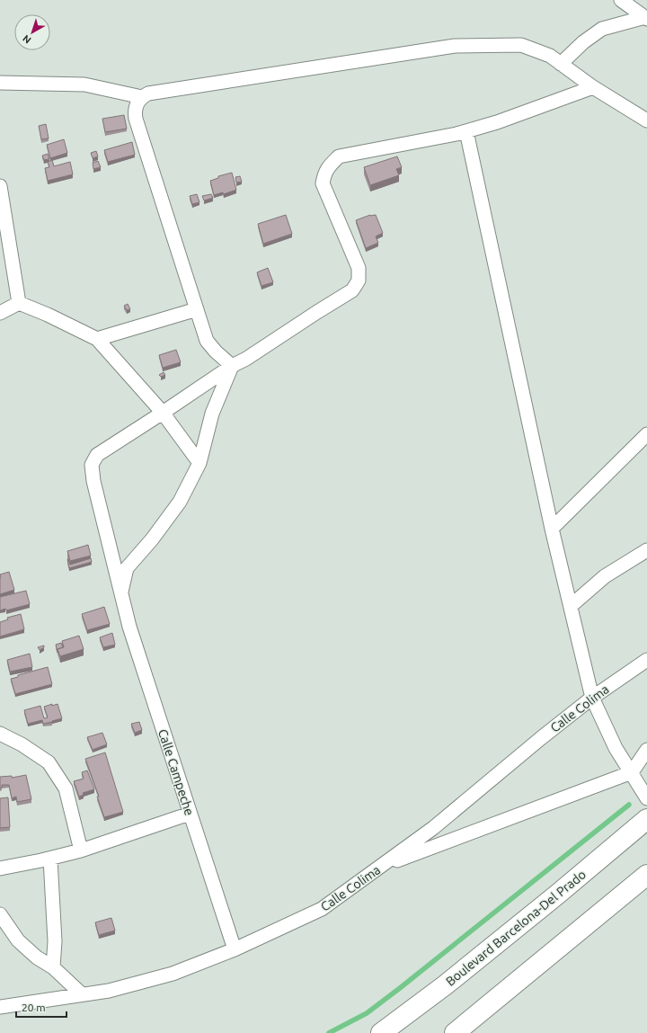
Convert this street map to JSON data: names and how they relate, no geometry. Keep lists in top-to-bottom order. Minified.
{"streets":{"main road":["Boulevard Barcelona-Del Prado"],"street":["Calle Colima","Calle Campeche"]},"crossings":[["Calle Colima","Calle Campeche"]],"scale_bar":"20 m","north":"bottom left"}
